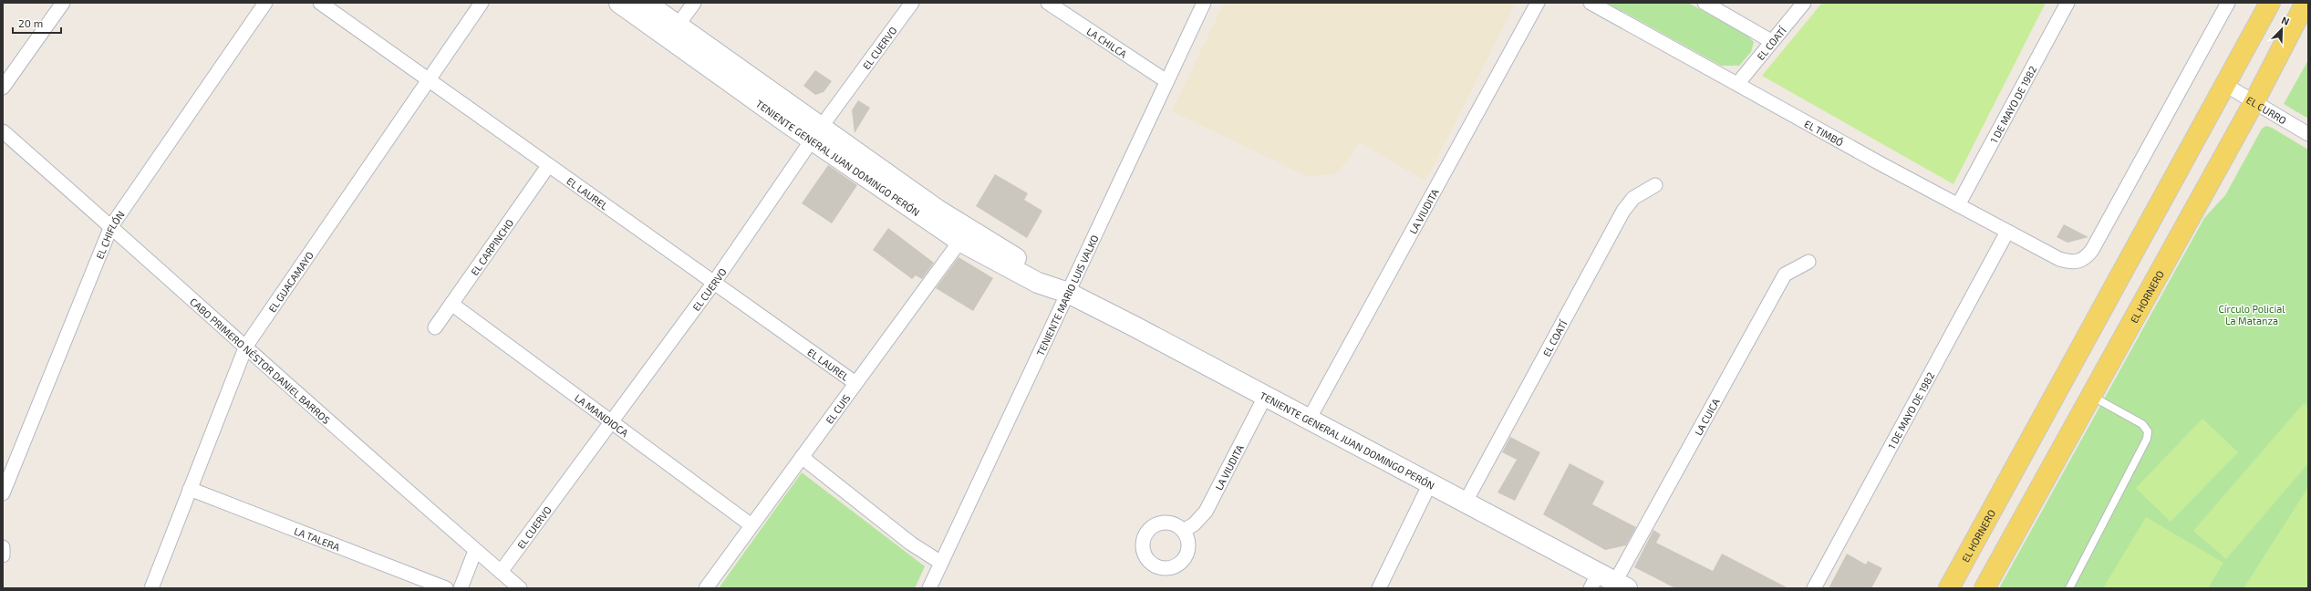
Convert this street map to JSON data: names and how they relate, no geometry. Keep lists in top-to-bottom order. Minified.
{"streets":{"main road":["TENIENTE GENERAL JUAN DOMINGO PERÓN","EL HORNERO"],"street":["LA CHILCA","EL COATÍ","EL CUERVO","1 DE MAYO DE 1982","EL CURRO","EL TIMBÓ","EL LAUREL","LA VIUDITA","EL CHIFLÓN","EL CARPINCHO","EL GUACAMAYO","TENIENTE MARIO LUIS VALKO","CABO PRIMERO NÉSTOR DANIEL BARROS","EL CUIS","LA MANDIOCA","LA CUICA","LA TALERA"]},"crossings":[["LA CHILCA","TENIENTE MARIO LUIS VALKO"],["EL COATÍ","EL TIMBÓ"],["EL COATÍ","TENIENTE GENERAL JUAN DOMINGO PERÓN"],["EL CUERVO","TENIENTE GENERAL JUAN DOMINGO PERÓN"],["EL CUERVO","EL LAUREL"],["EL CUERVO","CABO PRIMERO NÉSTOR DANIEL BARROS"],["EL CUERVO","LA MANDIOCA"],["1 DE MAYO DE 1982","EL TIMBÓ"],["EL CURRO","EL HORNERO"],["TENIENTE GENERAL JUAN DOMINGO PERÓN","LA VIUDITA"],["TENIENTE GENERAL JUAN DOMINGO PERÓN","TENIENTE MARIO LUIS VALKO"],["TENIENTE GENERAL JUAN DOMINGO PERÓN","EL CUIS"],["TENIENTE GENERAL JUAN DOMINGO PERÓN","LA CUICA"],["EL LAUREL","EL CARPINCHO"],["EL LAUREL","EL GUACAMAYO"],["EL LAUREL","EL CUIS"],["EL CHIFLÓN","CABO PRIMERO NÉSTOR DANIEL BARROS"],["EL CARPINCHO","LA MANDIOCA"],["EL GUACAMAYO","CABO PRIMERO NÉSTOR DANIEL BARROS"],["EL GUACAMAYO","LA TALERA"],["EL CUIS","LA MANDIOCA"]],"parks":["Círculo Policial La Matanza"],"scale_bar":"20 m","north":"top right"}
